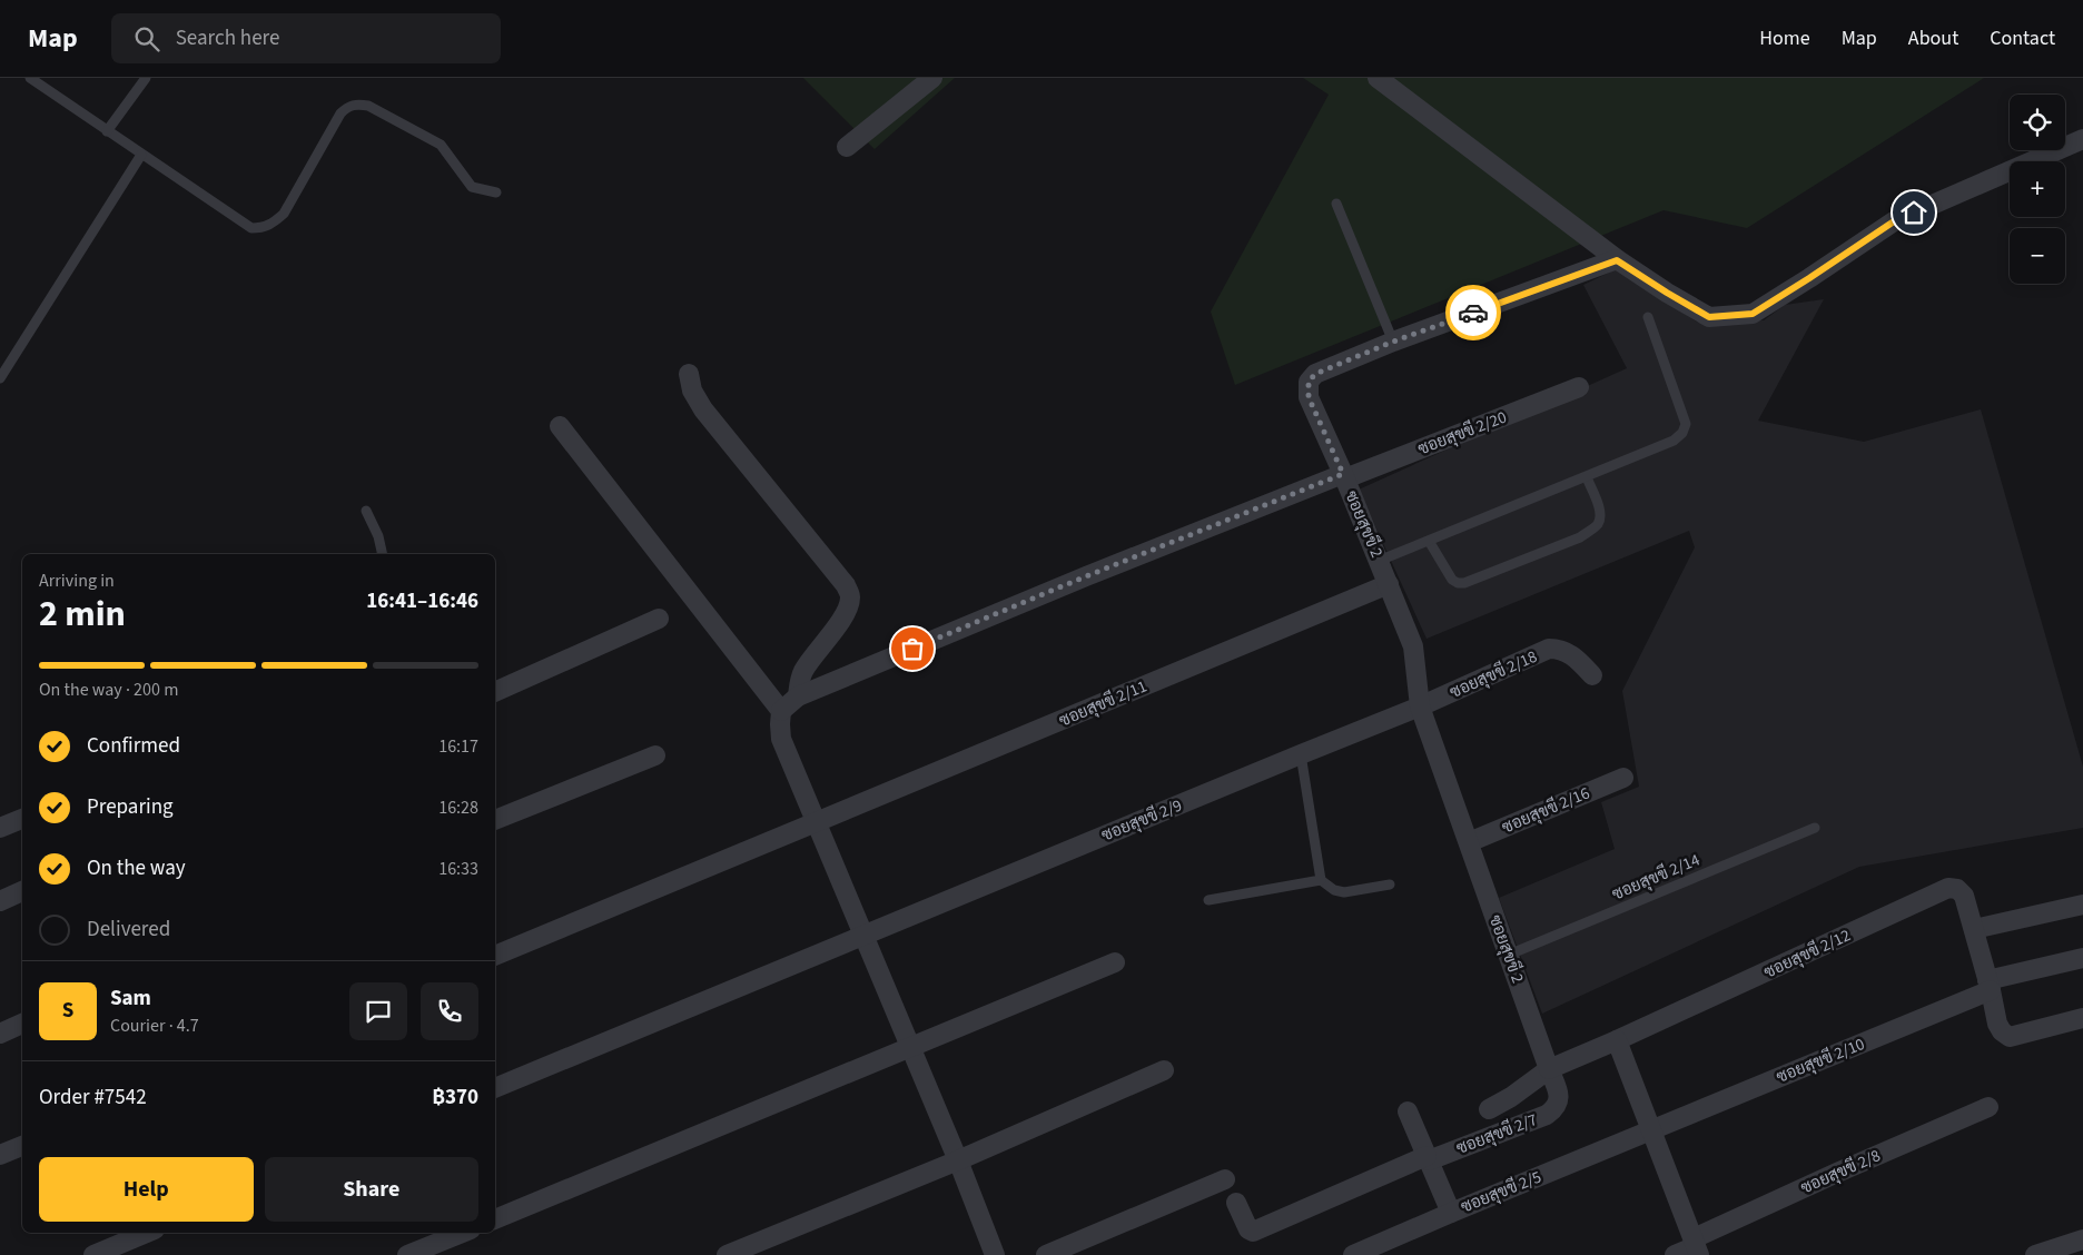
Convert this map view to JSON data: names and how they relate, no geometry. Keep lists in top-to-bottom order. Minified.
{"streets":{"street":["ซอยสุขขี 2/20","ซอยสุขขี 2","ซอยสุขขี 2/18","ซอยสุขขี 2/11","ซอยสุขขี 2/16","ซอยสุขขี 2/9","ซอยสุขขี 2/12","ซอยสุขขี 2/10","ซอยสุขขี 2/7","ซอยสุขขี 2/8","ซอยสุขขี 2/5"],"lane":["ซอยสุขขี 2/14"]},"crossings":[["ซอยสุขขี 2/20","ซอยสุขขี 2"],["ซอยสุขขี 2","ซอยสุขขี 2/18"],["ซอยสุขขี 2","ซอยสุขขี 2/11"],["ซอยสุขขี 2","ซอยสุขขี 2/16"],["ซอยสุขขี 2","ซอยสุขขี 2/9"],["ซอยสุขขี 2","ซอยสุขขี 2/14"],["ซอยสุขขี 2","ซอยสุขขี 2/7"],["ซอยสุขขี 2/18","ซอยสุขขี 2/9"],["ซอยสุขขี 2/10","ซอยสุขขี 2/5"]],"page":{"header":"Map","search":"Search here","nav":["Home","Map","About","Contact"],"map_buttons":["+","−"],"heading":["2 min","Arriving in","16:41–16:46"],"panel":["Sam","Courier · 4.7","Order #7542","฿370"],"bar":"On the way · 200 m","list":[["Confirmed","16:17"],["Preparing","16:28"],["On the way","16:33"],"Delivered"],"round":"S","buttons":["Help","Share"]}}
